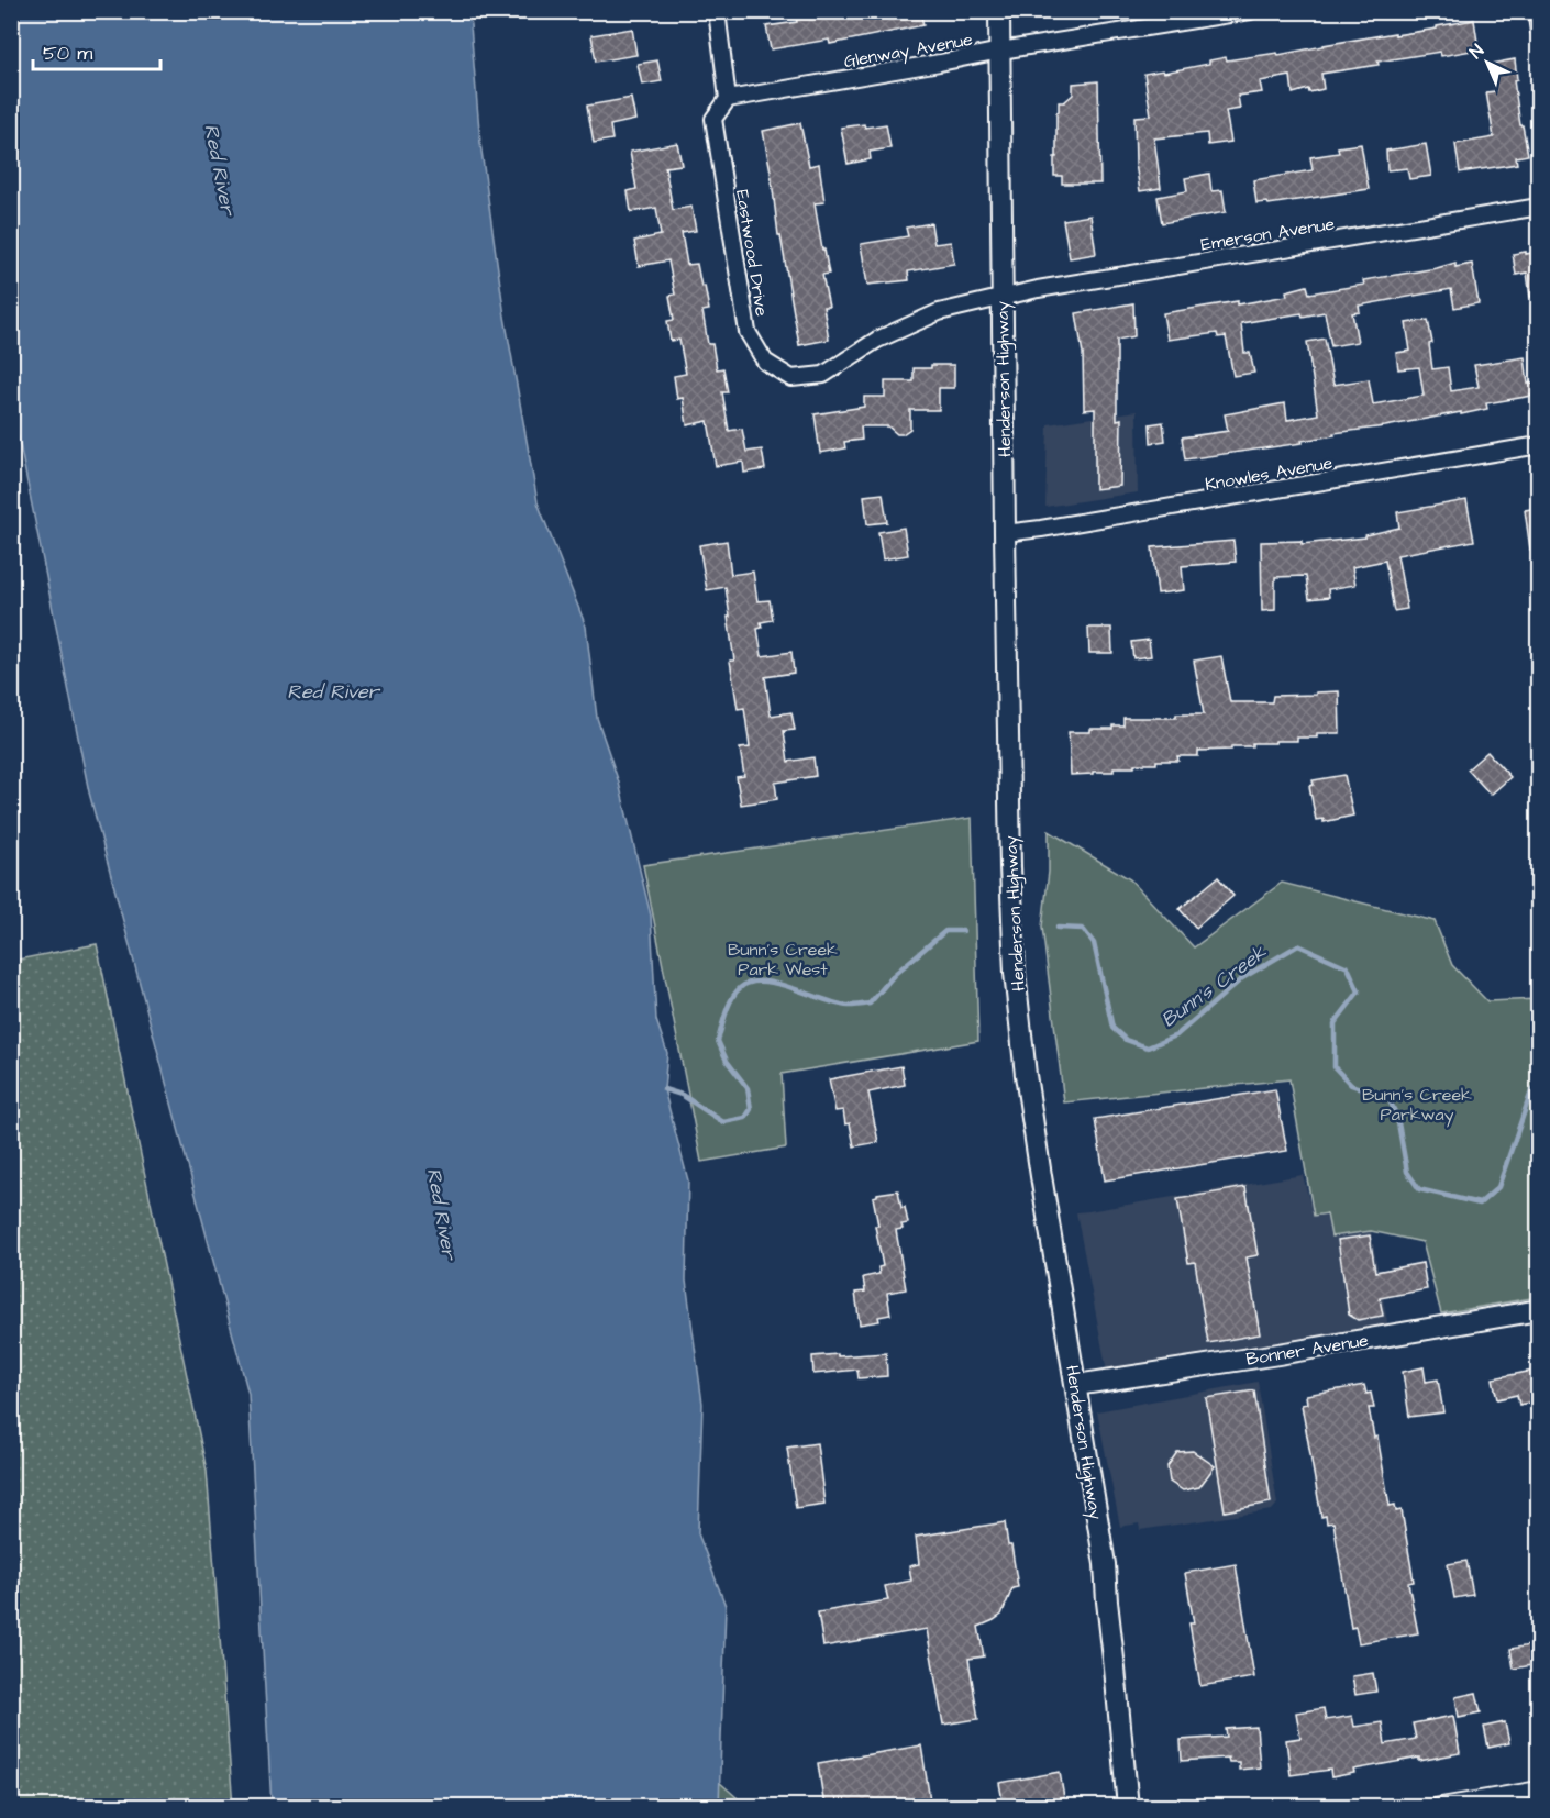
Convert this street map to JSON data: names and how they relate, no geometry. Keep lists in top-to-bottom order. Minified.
{"streets":{"main road":["Henderson Highway","Bonner Avenue"],"street":["Glenway Avenue","Emerson Avenue","Eastwood Drive","Knowles Avenue"]},"crossings":[["Glenway Avenue","Eastwood Drive"],["Glenway Avenue","Henderson Highway"],["Emerson Avenue","Eastwood Drive"],["Emerson Avenue","Henderson Highway"],["Eastwood Drive","Henderson Highway"],["Henderson Highway","Knowles Avenue"],["Henderson Highway","Bonner Avenue"]],"water":["Red River","Bunn's Creek"],"parks":["Bunn's Creek Park West","Bunn's Creek Parkway"],"scale_bar":"50 m","north":"top left"}
